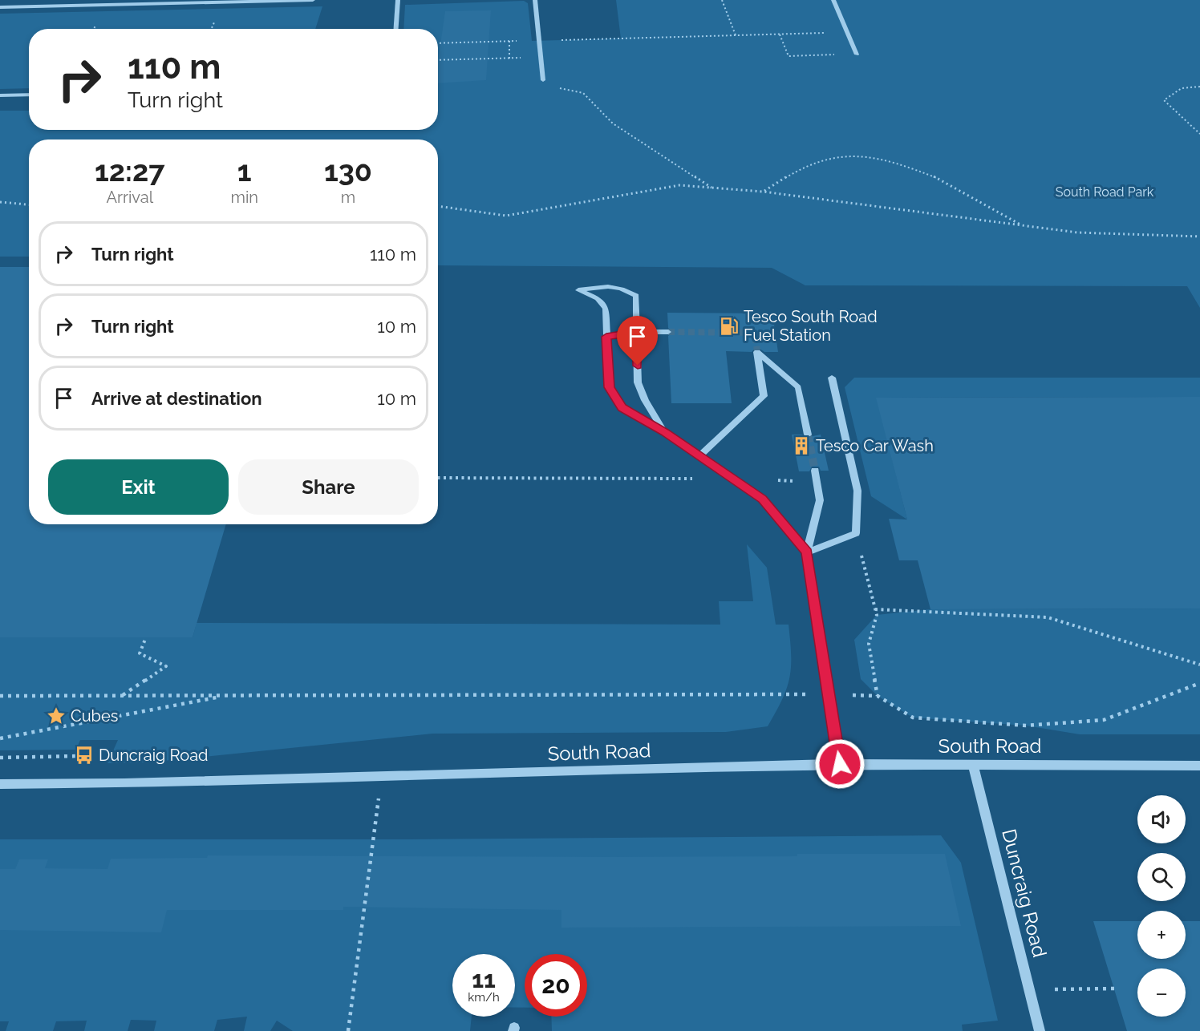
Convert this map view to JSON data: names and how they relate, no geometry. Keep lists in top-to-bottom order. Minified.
{"streets":{"street":["South Road","Duncraig Road"]},"crossings":[["South Road","Duncraig Road"]],"parks":["South Road Park"],"places":{"fuel station":["Tesco South Road Fuel Station"],"building":["Tesco Car Wash"],"place":["Cubes"],"bus stop":["Duncraig Road"]},"page":{"turn":["110 m","Turn right"],"eta":["12:27","Arrival","1","min","130","m"],"list":[{"name":"Turn right","value":"110 m"},{"name":"Turn right","value":"10 m"},{"name":"Arrive at destination","value":"10 m"}],"buttons":["Exit","Share"],"map_buttons":["+","−"],"speed":"11 km/h","limit":"20"}}
